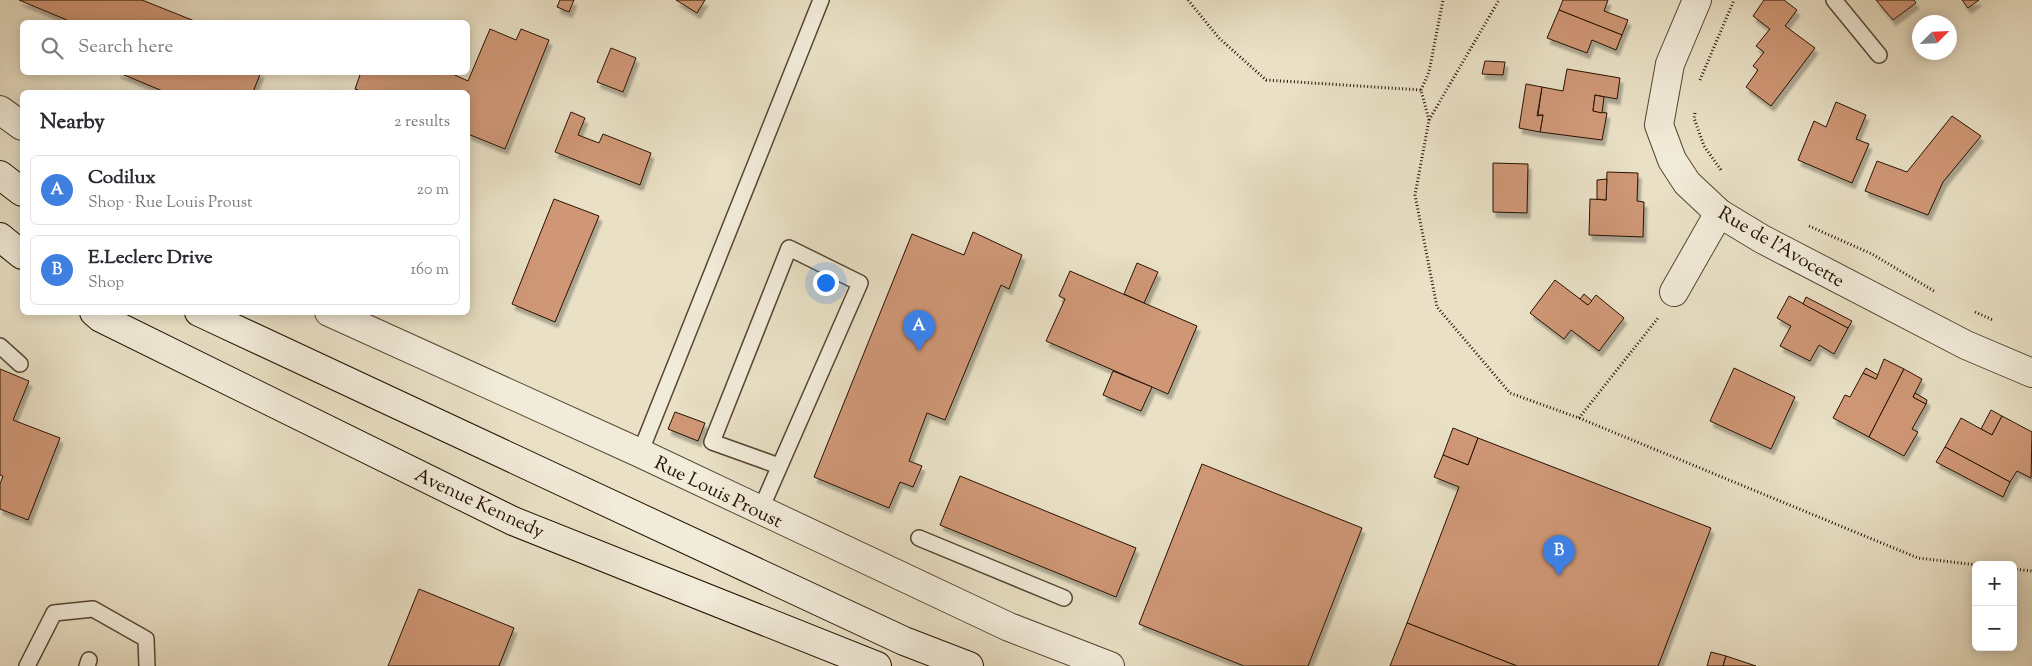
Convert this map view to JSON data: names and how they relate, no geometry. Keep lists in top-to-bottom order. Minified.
{"streets":{"main road":["Rue de l'Avocette","Rue Louis Proust","Avenue Kennedy"]},"north":"top right","page":{"search":"Search here","heading":["Nearby","2 results"],"list":[{"mark":"A","name":"Codilux","note":"Shop · Rue Louis Proust","value":"20 m"},{"mark":"B","name":"E.Leclerc Drive","note":"Shop","value":"160 m"}],"pins":["A","B"],"map_buttons":["+","−"]}}
